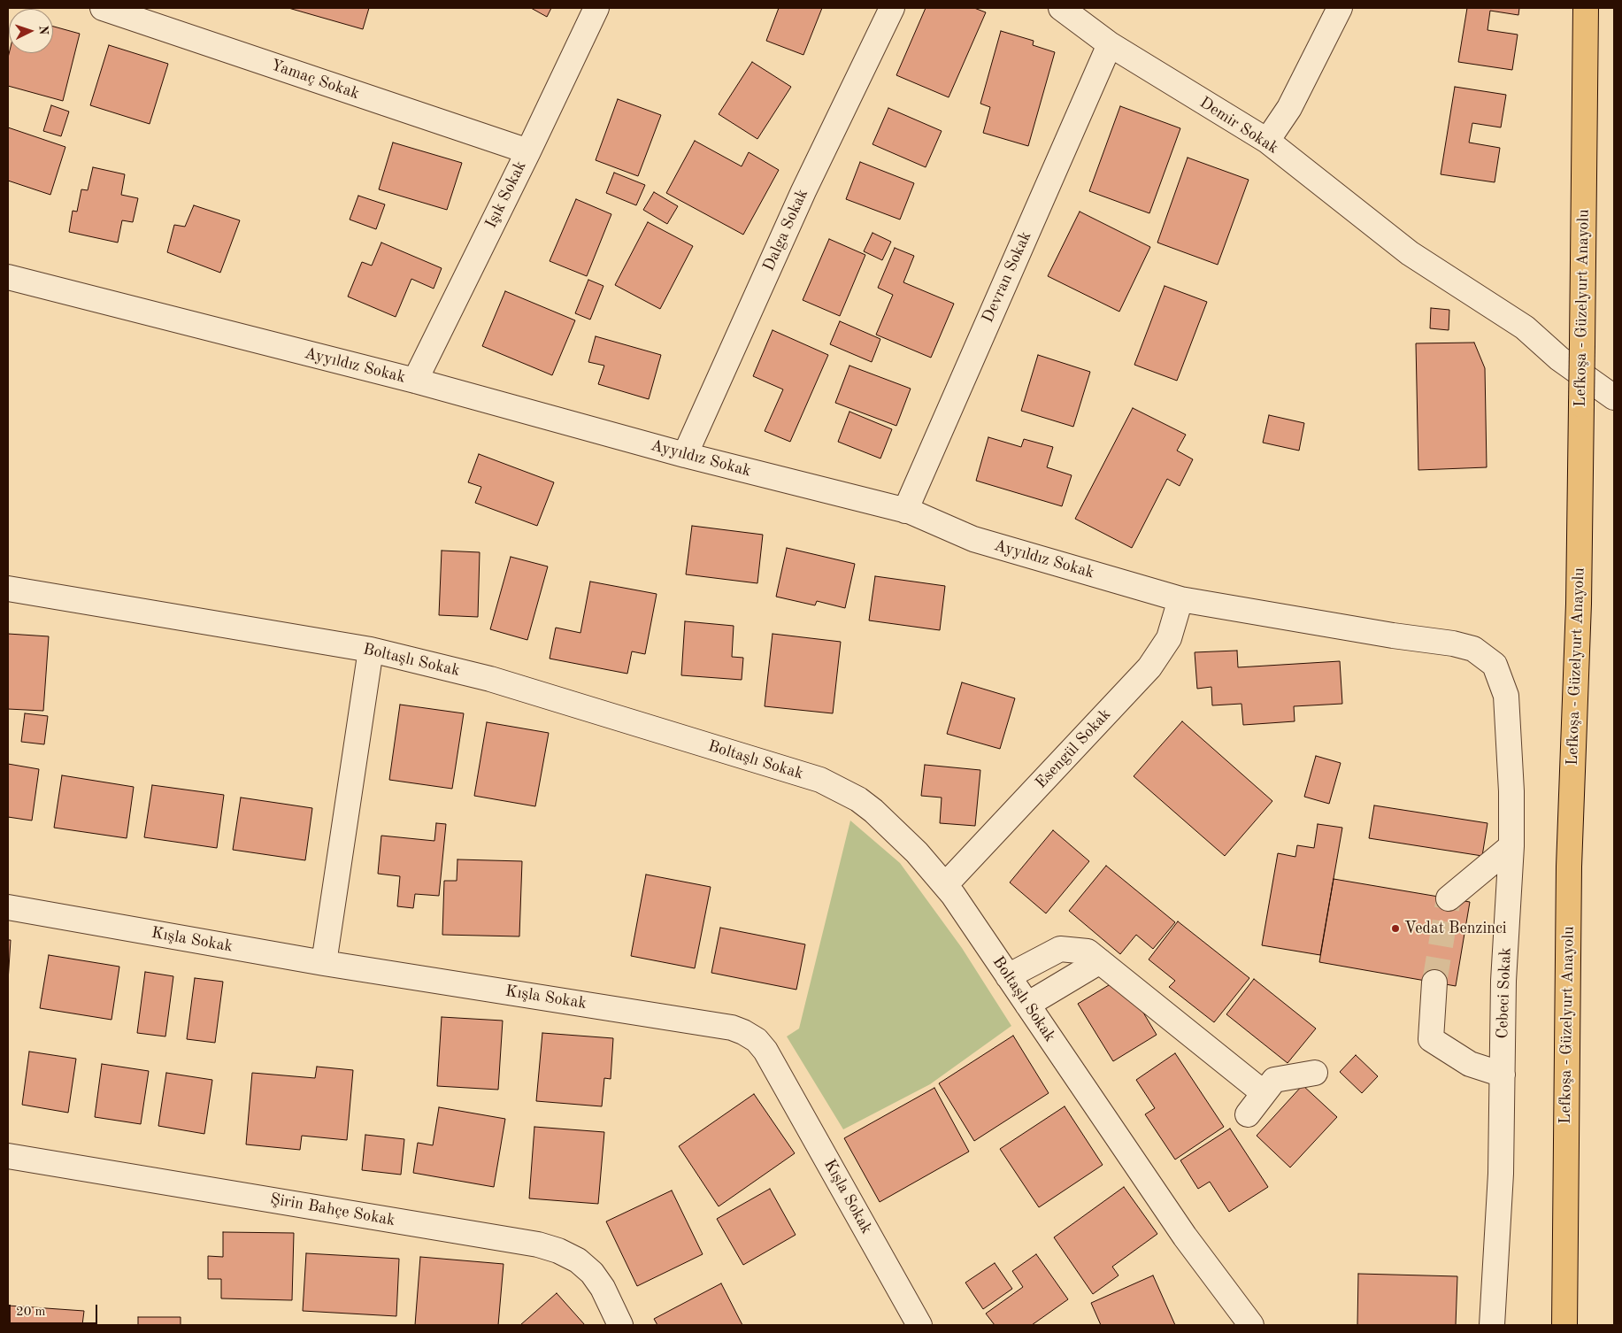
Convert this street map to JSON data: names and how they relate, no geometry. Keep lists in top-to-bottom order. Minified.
{"streets":{"highway":["Lefkoşa - Güzelyurt Anayolu"],"street":["Yamaç Sokak","Demir Sokak","Işık Sokak","Dalga Sokak","Devran Sokak","Ayyıldız Sokak","Boltaşlı Sokak","Esengül Sokak","Kışla Sokak","Cebeci Sokak","Şirin Bahçe Sokak"]},"crossings":[["Yamaç Sokak","Işık Sokak"],["Demir Sokak","Devran Sokak"],["Işık Sokak","Ayyıldız Sokak"],["Dalga Sokak","Ayyıldız Sokak"],["Devran Sokak","Ayyıldız Sokak"],["Ayyıldız Sokak","Esengül Sokak"],["Ayyıldız Sokak","Cebeci Sokak"],["Boltaşlı Sokak","Esengül Sokak"]],"places":["Vedat Benzinci"],"scale_bar":"20 m","north":"right"}
